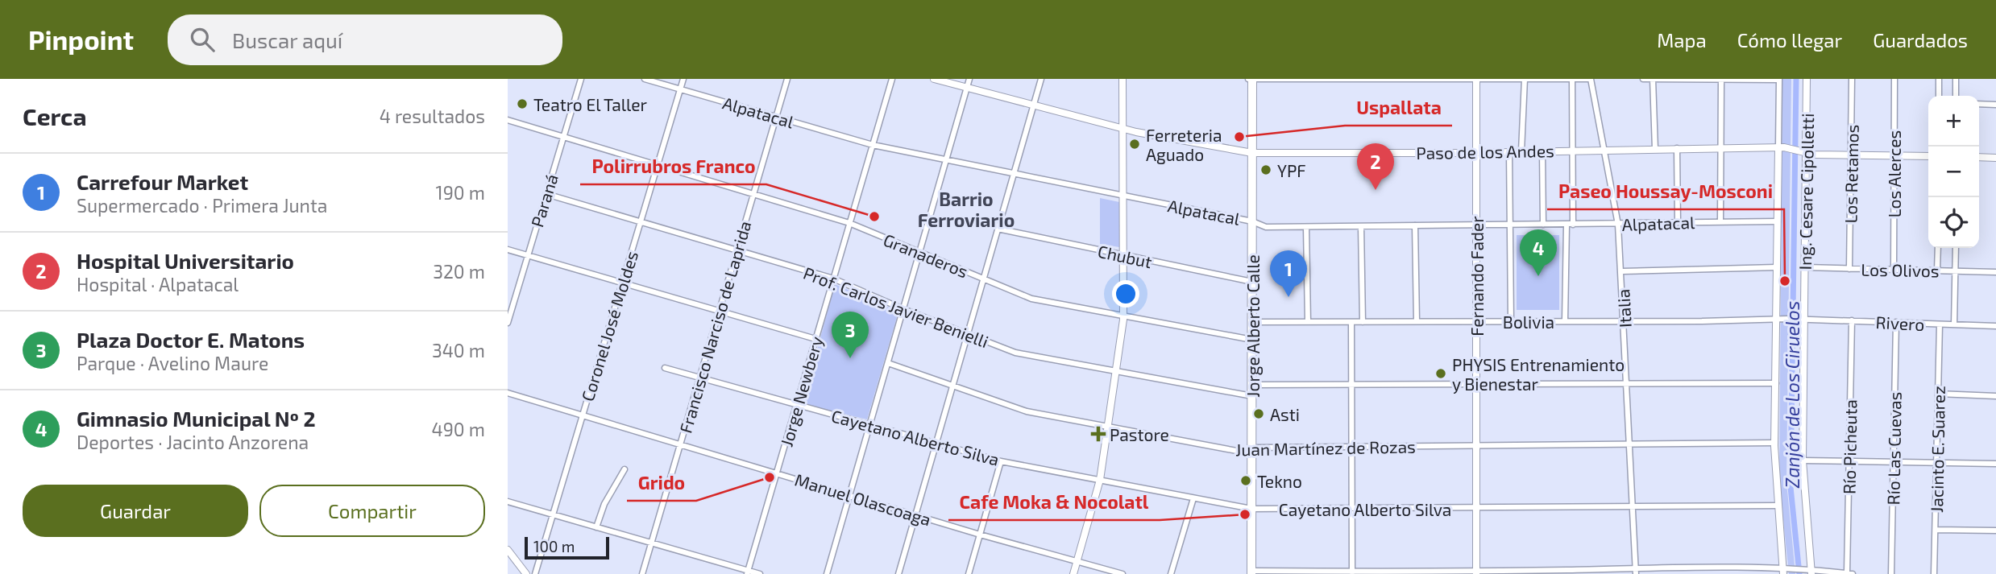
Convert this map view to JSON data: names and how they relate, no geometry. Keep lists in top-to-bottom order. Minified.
{"streets":{"main road":["Jorge Alberto Calle"],"street":["Alpatacal","Paso de los Andes","Los Retamos","Los Alerces","Ing. Cesare Cipolletti","Paraná","Granaderos","Chubut","Los Olivos","Fernando Fader","Prof. Carlos Javier Benielli","Italia","Bolivia","Rivero","Coronel José Moldes","Francisco Narciso de Laprida","Jorge Newbery","Cayetano Alberto Silva","Río Picheuta","Juan Martínez de Rozas","Río Las Cuevas","Jacinto E. Suarez","Manuel Olascoaga"]},"crossings":[["Alpatacal","Fernando Fader"],["Alpatacal","Italia"],["Alpatacal","Coronel José Moldes"],["Alpatacal","Jorge Alberto Calle"],["Alpatacal","Francisco Narciso de Laprida"],["Alpatacal","Jorge Newbery"],["Paso de los Andes","Ing. Cesare Cipolletti"],["Paso de los Andes","Fernando Fader"],["Paso de los Andes","Italia"],["Paso de los Andes","Jorge Alberto Calle"],["Los Retamos","Los Olivos"],["Los Alerces","Los Olivos"],["Ing. Cesare Cipolletti","Los Olivos"],["Ing. Cesare Cipolletti","Bolivia"],["Ing. Cesare Cipolletti","Rivero"],["Paraná","Granaderos"],["Paraná","Prof. Carlos Javier Benielli"],["Granaderos","Coronel José Moldes"],["Granaderos","Jorge Alberto Calle"],["Granaderos","Francisco Narciso de Laprida"],["Granaderos","Jorge Newbery"],["Chubut","Jorge Alberto Calle"],["Fernando Fader","Bolivia"],["Fernando Fader","Cayetano Alberto Silva"],["Fernando Fader","Juan Martínez de Rozas"],["Prof. Carlos Javier Benielli","Coronel José Moldes"],["Prof. Carlos Javier Benielli","Jorge Alberto Calle"],["Prof. Carlos Javier Benielli","Francisco Narciso de Laprida"],["Prof. Carlos Javier Benielli","Jorge Newbery"],["Italia","Bolivia"],["Italia","Cayetano Alberto Silva"],["Italia","Juan Martínez de Rozas"],["Bolivia","Rivero"],["Bolivia","Jorge Alberto Calle"],["Rivero","Río Picheuta"],["Rivero","Río Las Cuevas"],["Rivero","Jacinto E. Suarez"],["Coronel José Moldes","Manuel Olascoaga"],["Jorge Alberto Calle","Cayetano Alberto Silva"],["Jorge Alberto Calle","Juan Martínez de Rozas"],["Francisco Narciso de Laprida","Cayetano Alberto Silva"],["Francisco Narciso de Laprida","Manuel Olascoaga"],["Jorge Newbery","Cayetano Alberto Silva"],["Jorge Newbery","Manuel Olascoaga"]],"districts":["Barrio Ferroviario"],"water":["Zanjón de Los Ciruelos"],"places":{"other":["Teatro El Taller","Uspallata","Ferreteria Aguado","YPF","Polirrubros Franco","Paseo Houssay-Mosconi","PHYSIS Entrenamiento y Bienestar","Asti","Grido","Tekno","Cafe Moka & Nocolatl"],"health":["Pastore"]},"scale_bar":"100 m","page":{"header":"Pinpoint","search":"Buscar aquí","nav":["Mapa","Cómo llegar","Guardados"],"heading":["Cerca","4 resultados"],"map_buttons":["+","−"],"pins":["2","4","1","3"],"list":[{"mark":"1","name":"Carrefour Market","note":"Supermercado · Primera Junta","value":"190 m"},{"mark":"2","name":"Hospital Universitario","note":"Hospital · Alpatacal","value":"320 m"},{"mark":"3","name":"Plaza Doctor E. Matons","note":"Parque · Avelino Maure","value":"340 m"},{"mark":"4","name":"Gimnasio Municipal Nº 2","note":"Deportes · Jacinto Anzorena","value":"490 m"}],"buttons":["Guardar","Compartir"],"scale":"100 m"}}
